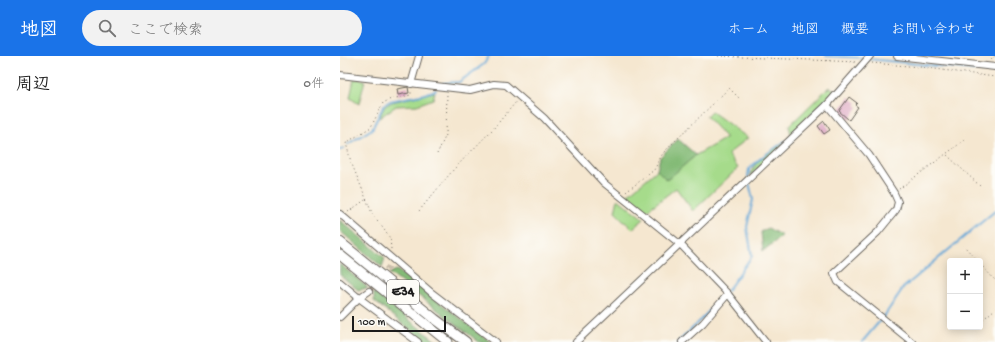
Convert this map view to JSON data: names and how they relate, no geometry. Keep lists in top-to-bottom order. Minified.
{"streets":{"highway":["E34"]},"scale_bar":"100 m","page":{"header":"地図","search":"ここで検索","nav":["ホーム","地図","概要","お問い合わせ"],"heading":["周辺","0件"],"map_buttons":["+","−"],"scale":"100 m"}}
